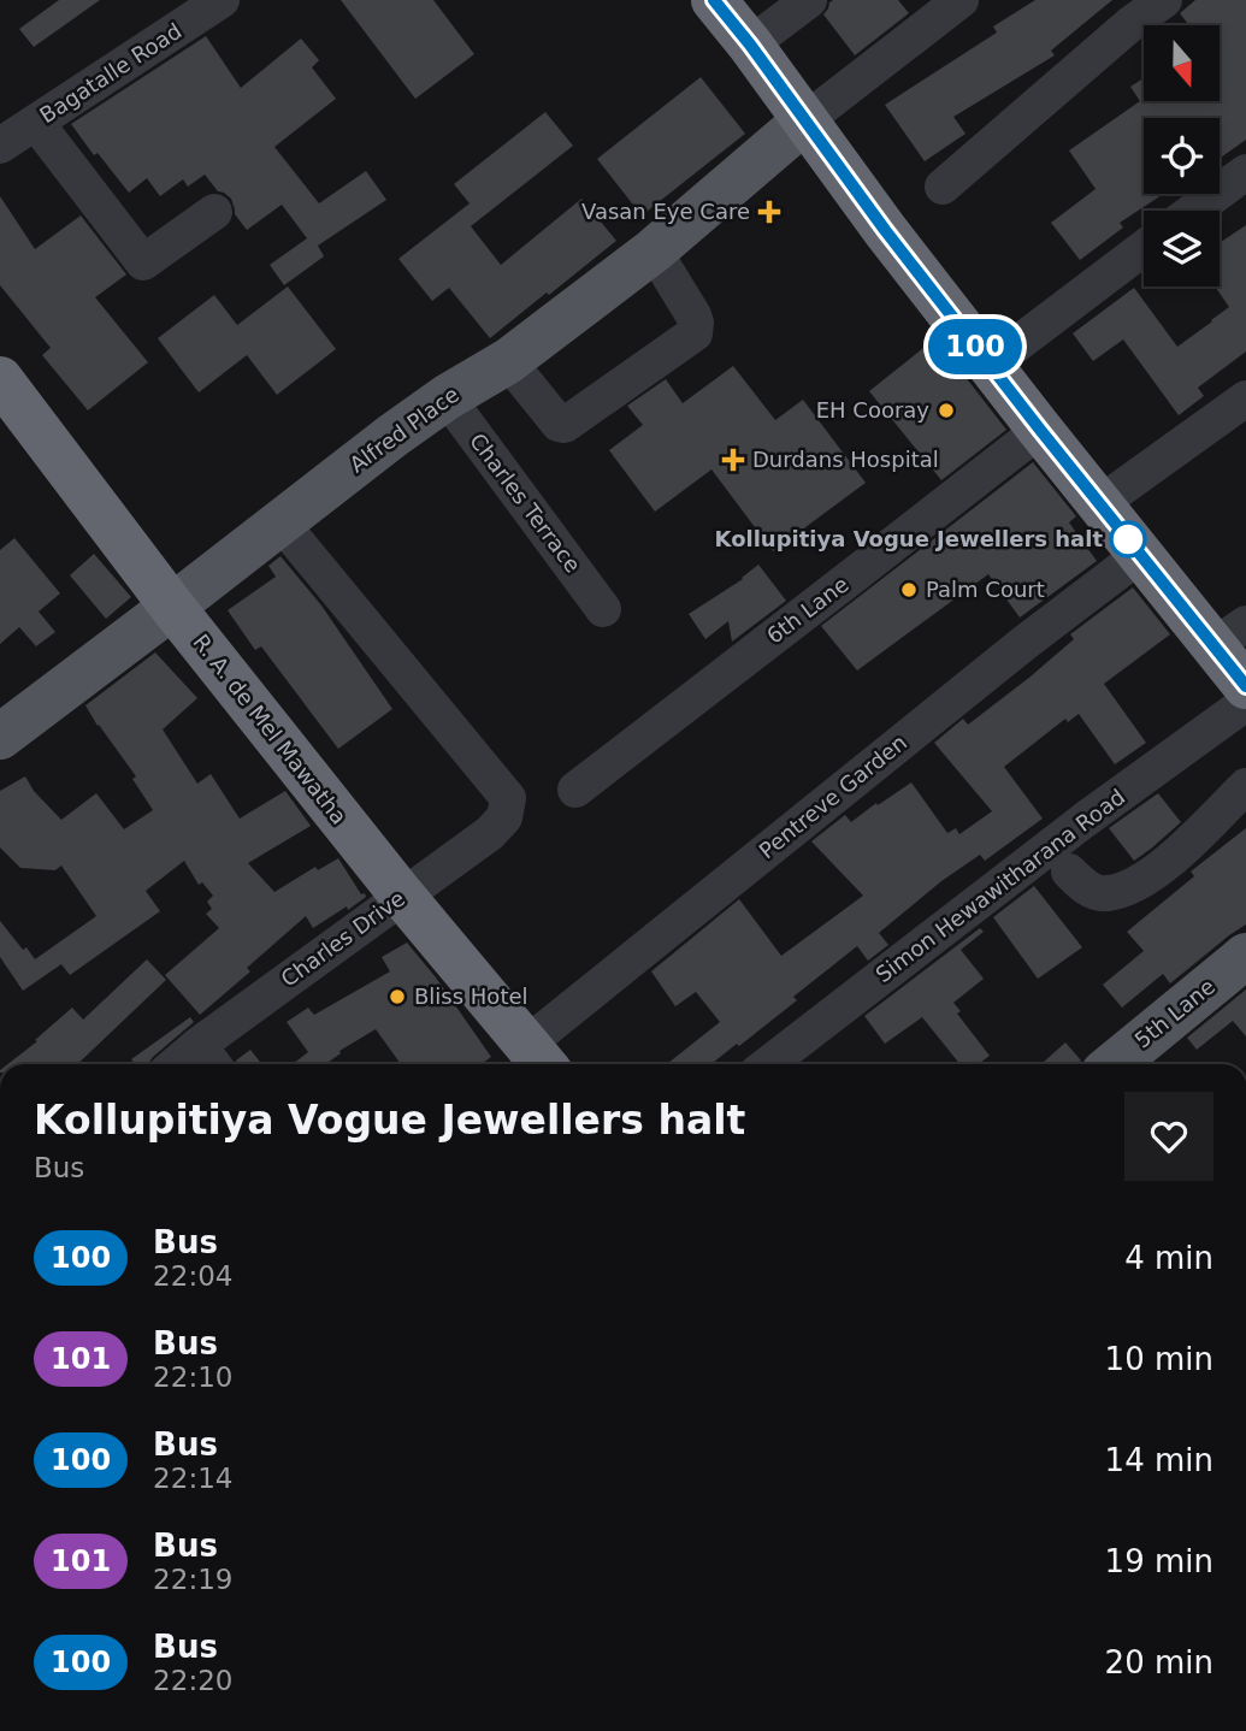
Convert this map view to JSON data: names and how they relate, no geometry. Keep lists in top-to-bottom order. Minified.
{"streets":{"highway":["R. A. de Mel Mawatha"],"main road":["Alfred Place","5th Lane"],"street":["Bagatalle Road","Charles Terrace","6th Lane","Pentreve Garden","Simon Hewawitharana Road","Charles Drive"]},"crossings":[["Alfred Place","Charles Terrace"],["Alfred Place","R. A. de Mel Mawatha"],["Alfred Place","Charles Drive"],["R. A. de Mel Mawatha","Pentreve Garden"],["R. A. de Mel Mawatha","Charles Drive"]],"places":{"health":["Vasan Eye Care","Durdans Hospital"],"other":["EH Cooray","Kollupitiya Vogue Jewellers halt","Palm Court","Bliss Hotel"]},"lines":["bus line 100"],"north":"bottom","page":{"on_map":"100","heading":["Kollupitiya Vogue Jewellers halt","Bus"],"list":[{"mark":"100","name":"Bus","note":"22:04","value":"4 min"},{"mark":"101","name":"Bus","note":"22:10","value":"10 min"},{"mark":"100","name":"Bus","note":"22:14","value":"14 min"},{"mark":"101","name":"Bus","note":"22:19","value":"19 min"},{"mark":"100","name":"Bus","note":"22:20","value":"20 min"}]}}
